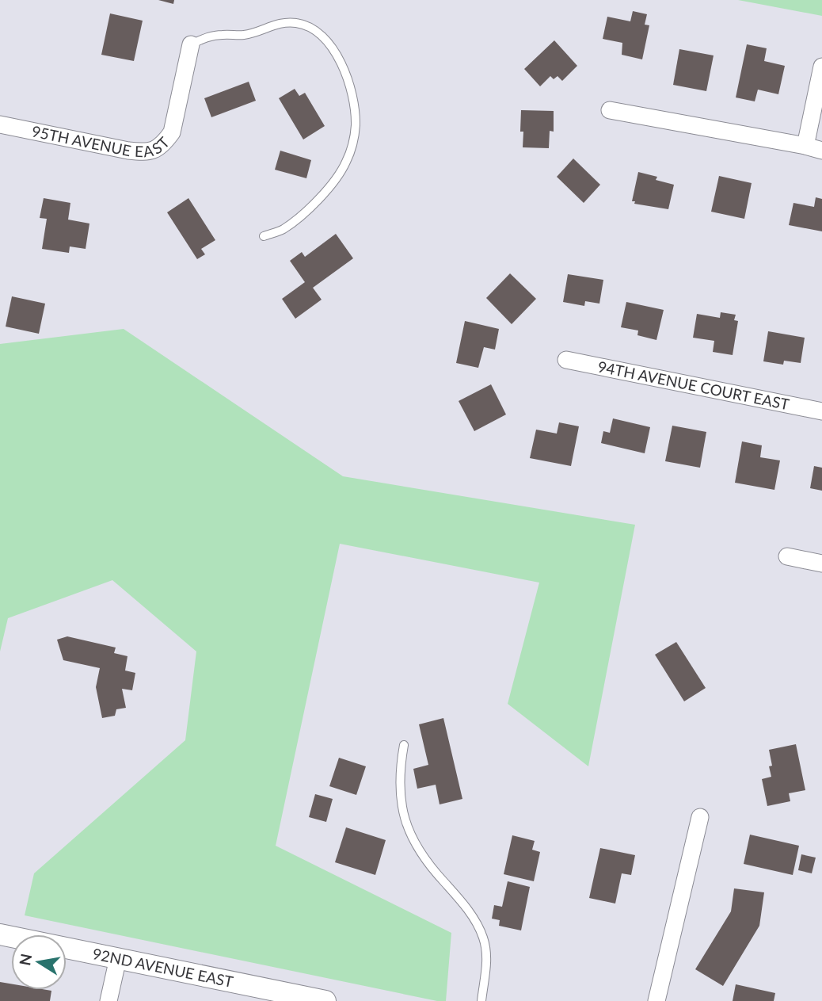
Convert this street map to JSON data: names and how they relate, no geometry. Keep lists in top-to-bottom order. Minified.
{"streets":{"street":["95TH AVENUE EAST","94TH AVENUE COURT EAST","92ND AVENUE EAST"]},"north":"left"}
